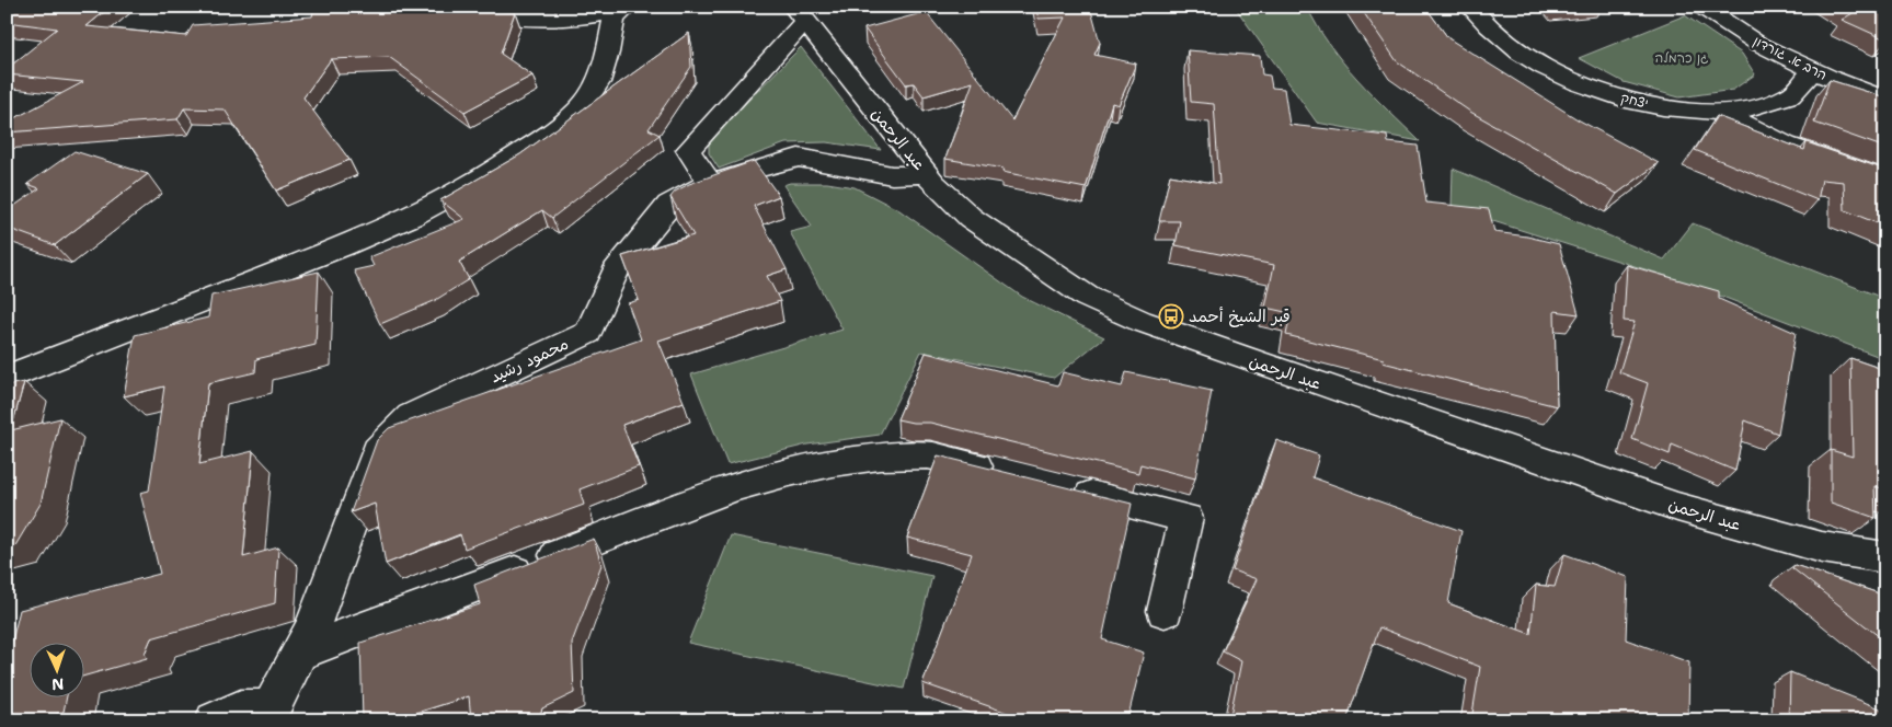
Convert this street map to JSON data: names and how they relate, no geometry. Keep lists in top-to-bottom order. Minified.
{"streets":{"street":["הרב א. גורדון","יצחק","عبد الرحمن","محمود رشيد"]},"crossings":[["הרב א. גורדון","יצחק"],["عبد الرحمن","محمود رشيد"]],"parks":["גן כרמלה"],"places":{"bus stop":["قبر الشيخ أحمد"]},"north":"bottom"}
